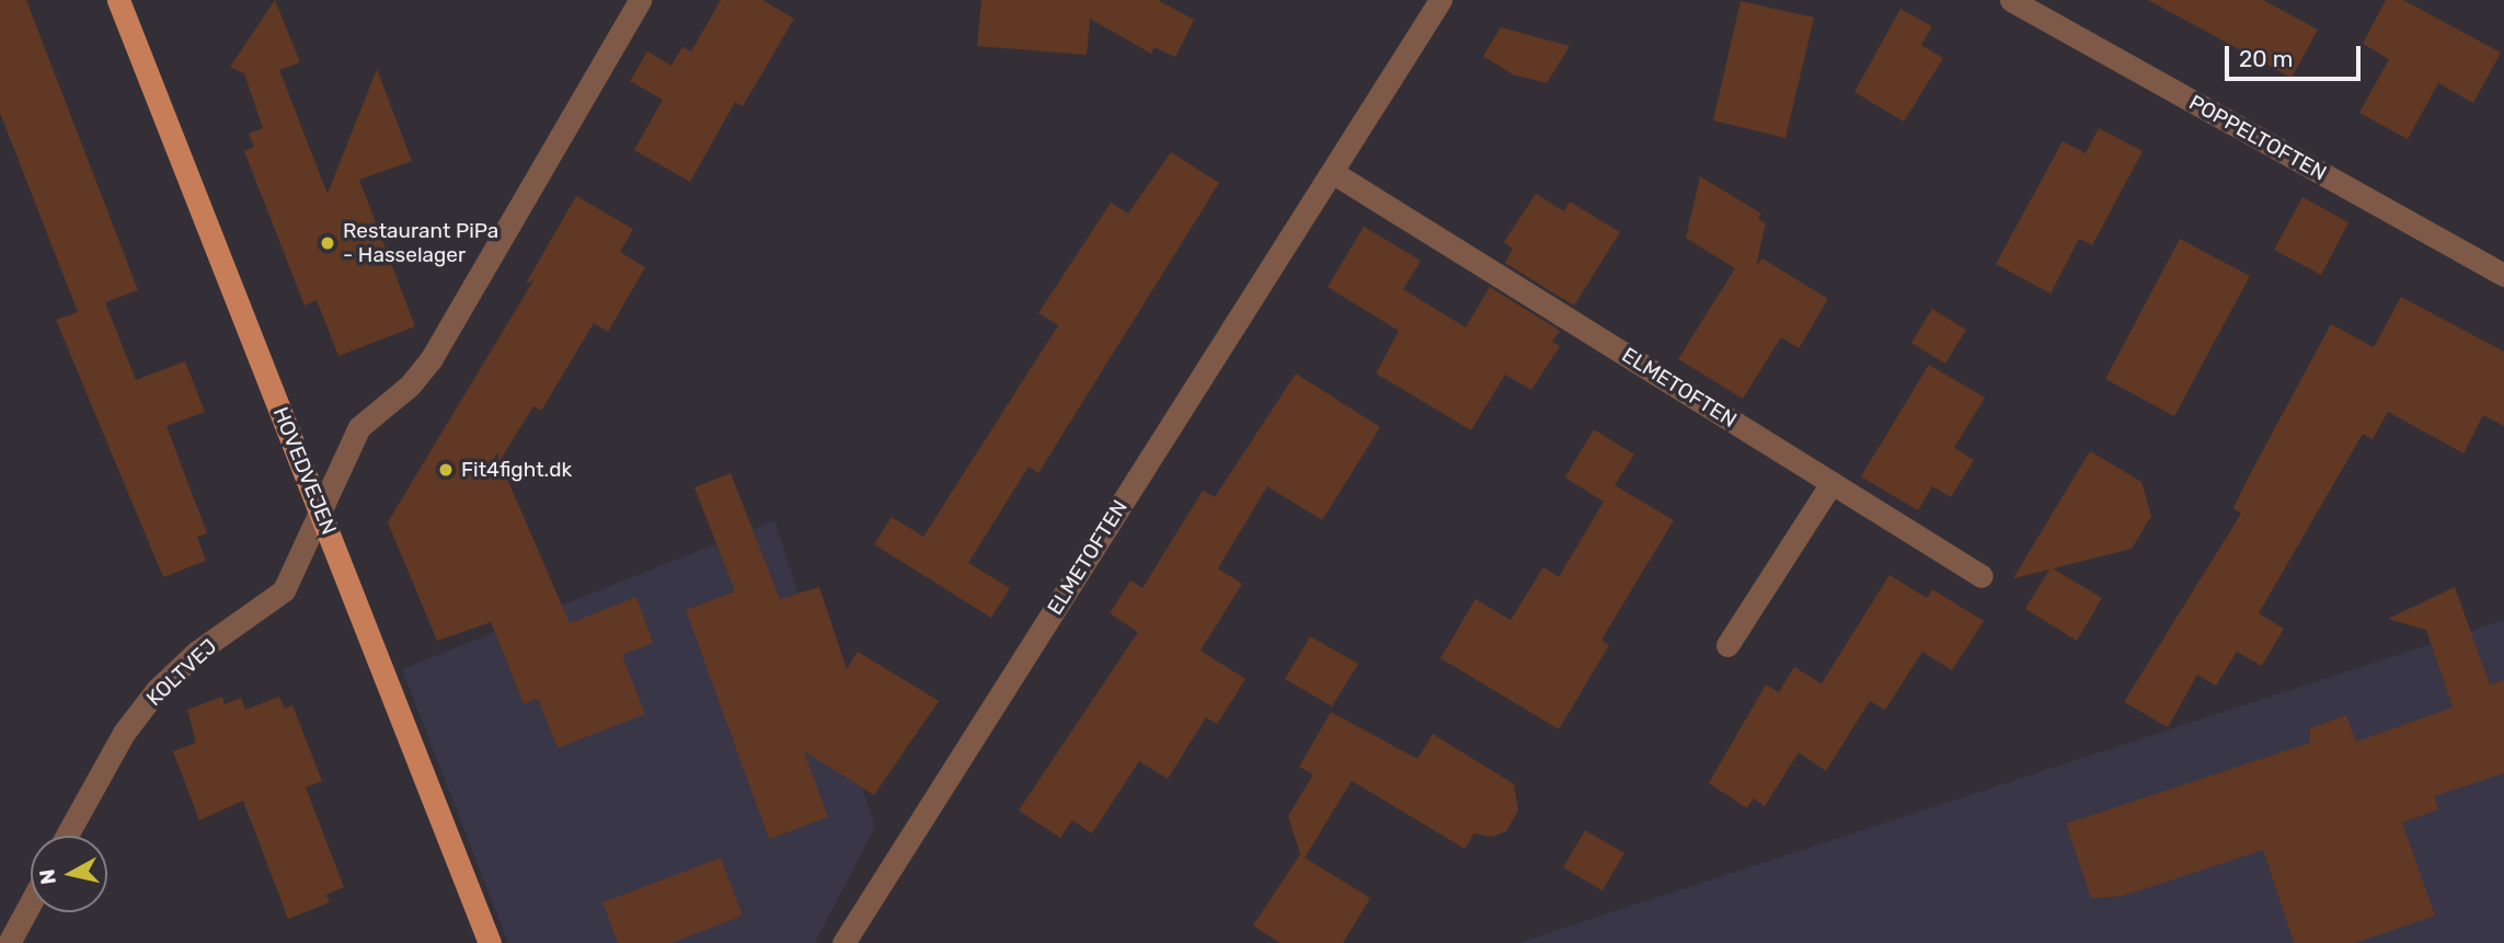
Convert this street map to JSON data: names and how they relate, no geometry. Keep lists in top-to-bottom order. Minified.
{"streets":{"main road":["HOVEDVEJEN"],"street":["POPPELTOFTEN","ELMETOFTEN","KOLTVEJ"]},"crossings":[["HOVEDVEJEN","KOLTVEJ"]],"places":["Restaurant PiPa - Hasselager","Fit4fight.dk"],"scale_bar":"20 m","north":"left"}
